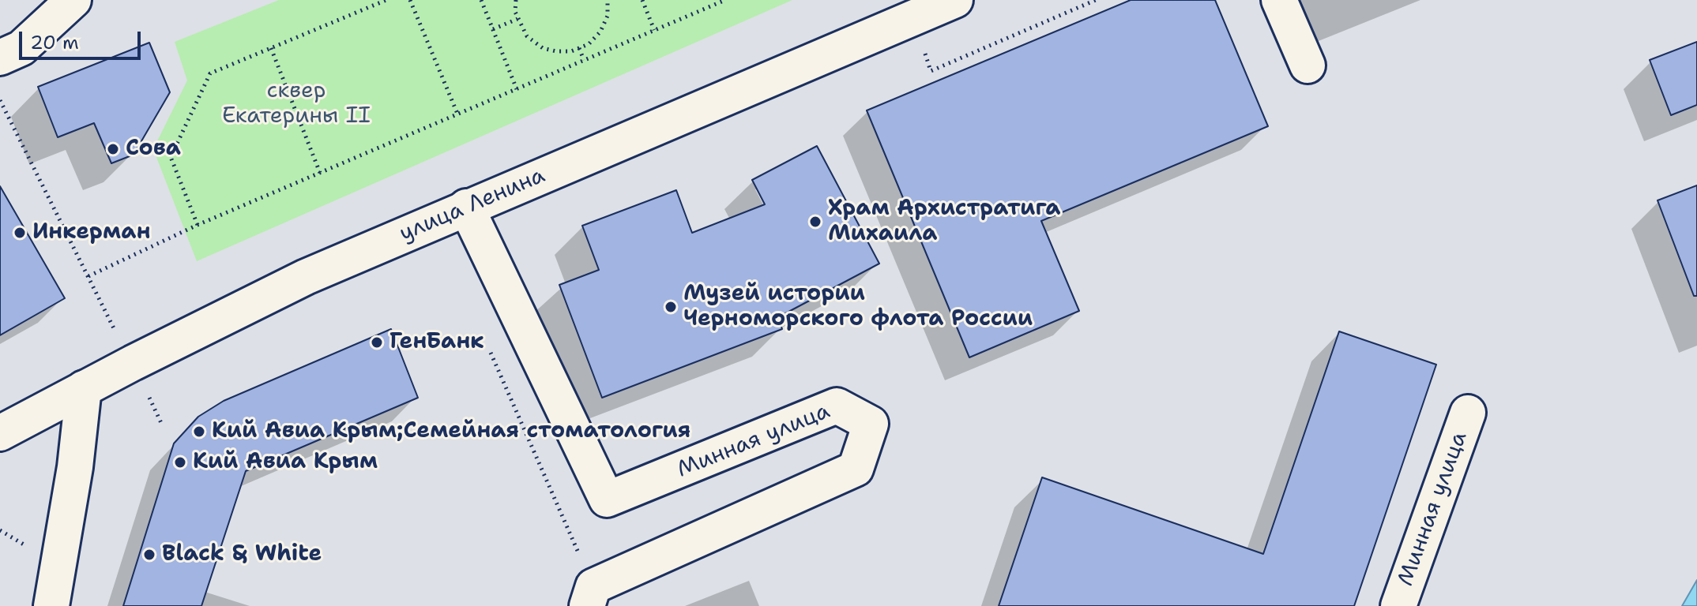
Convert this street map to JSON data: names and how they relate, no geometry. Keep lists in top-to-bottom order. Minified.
{"streets":{"street":["улица Ленина","Минная улица"]},"crossings":[["улица Ленина","Минная улица"]],"parks":["cквер Екатерины II"],"places":["Сова","Храм Архистратига Михаила","Инкерман","Музей истории Черноморского флота России","ГенБанк","Кий Авиа Крым;Семейная стоматология","Кий Авиа Крым","Black & White"],"scale_bar":"20 m"}
